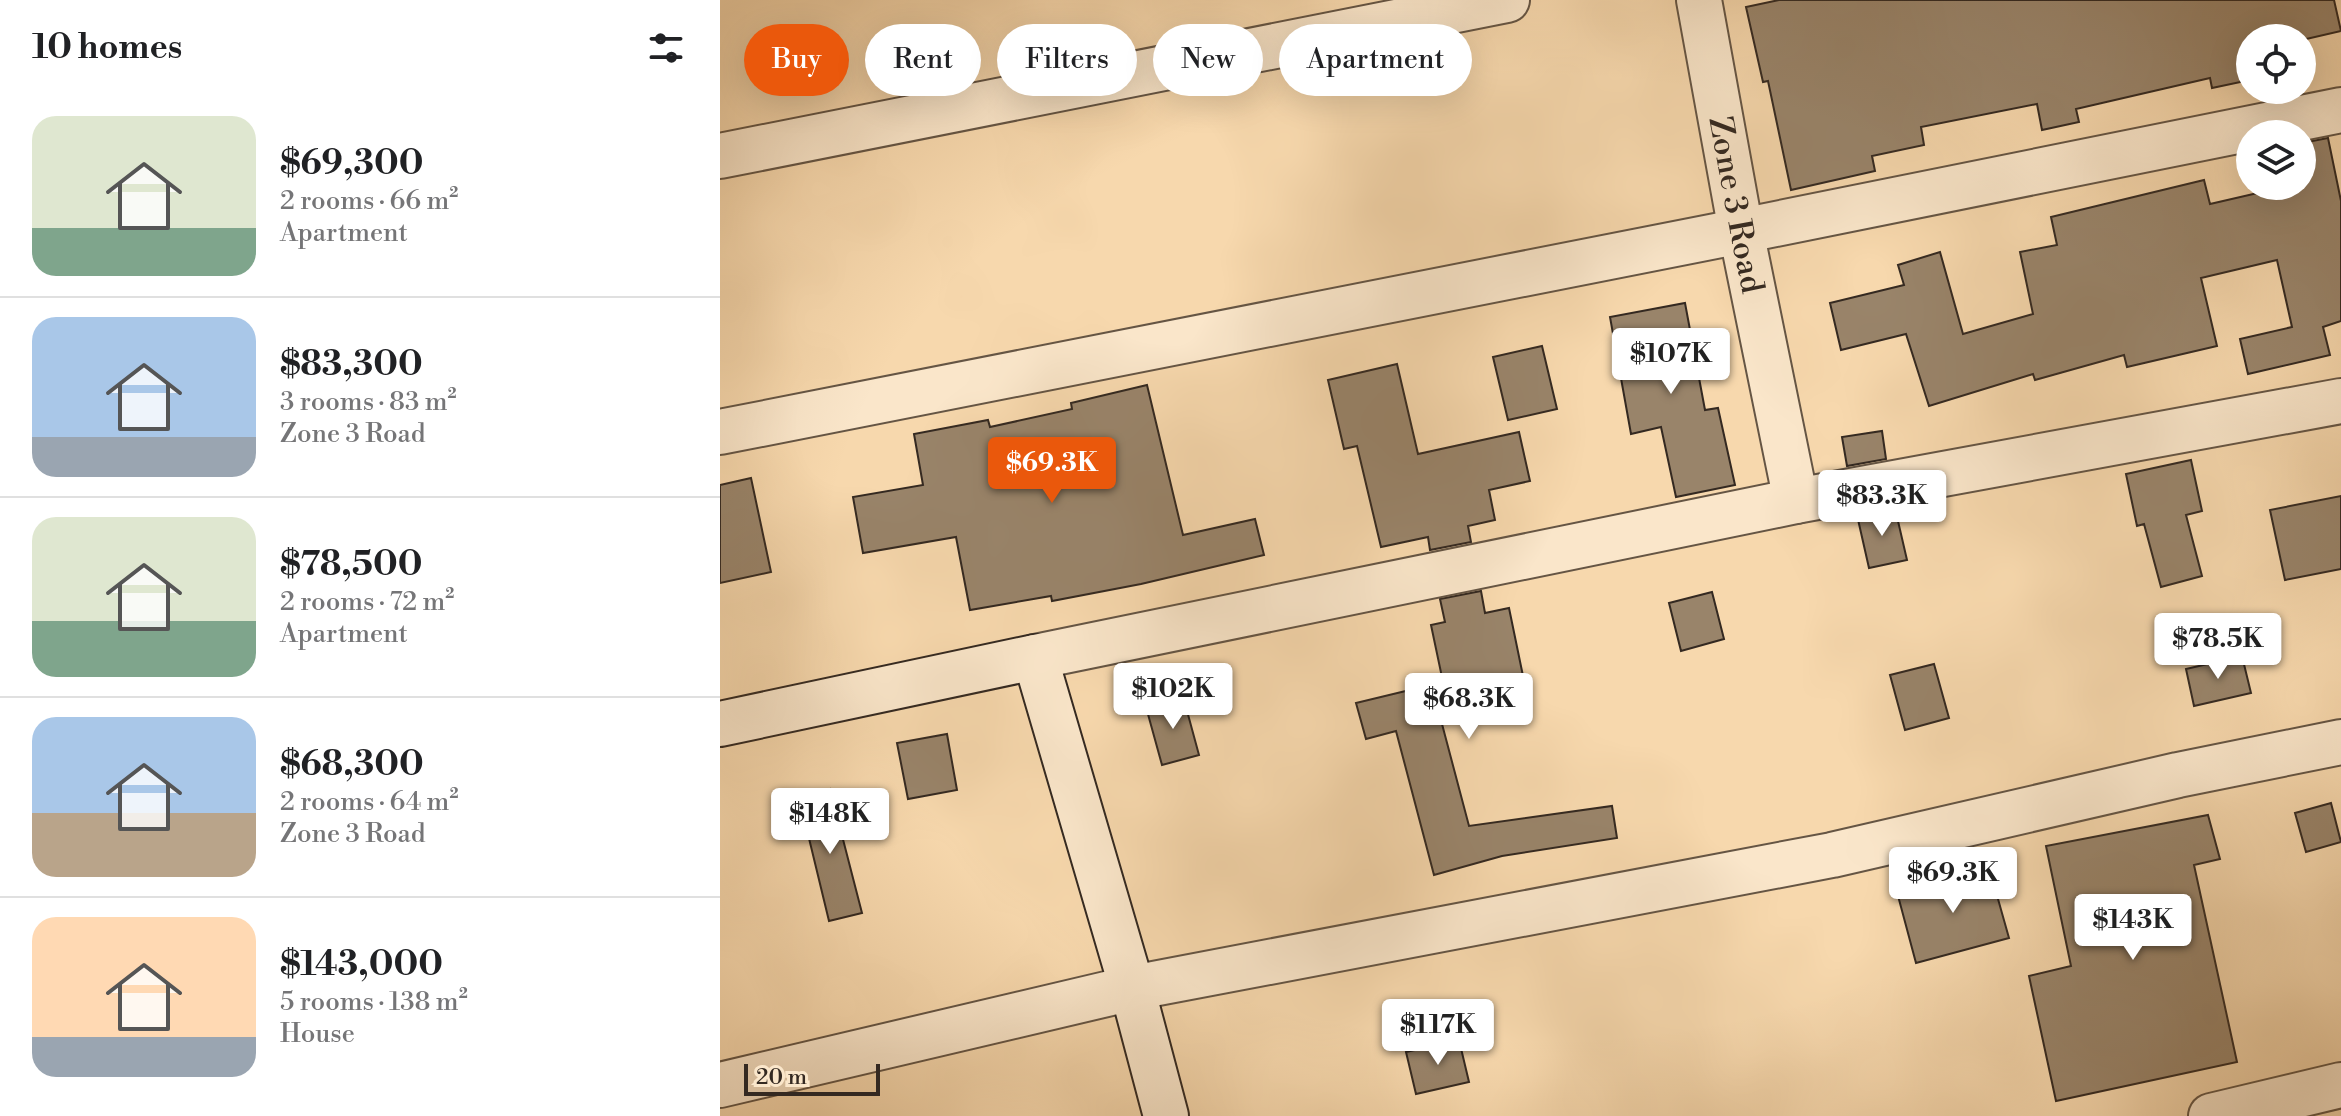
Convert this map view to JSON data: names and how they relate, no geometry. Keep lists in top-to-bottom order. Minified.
{"streets":{"street":["Zone 3 Road"]},"scale_bar":"20 m","page":{"heading":"10 homes","chip":["Buy","Rent","Filters","New","Apartment"],"list":[{"name":"$69,300","note":"2 rooms · 66 m² · Apartment"},{"name":"$83,300","note":"3 rooms · 83 m² · Zone 3 Road"},{"name":"$78,500","note":"2 rooms · 72 m² · Apartment"},{"name":"$68,300","note":"2 rooms · 64 m² · Zone 3 Road"},{"name":"$143,000","note":"5 rooms · 138 m² · House"}],"price":["$107K","$69.3K","$83.3K","$78.5K","$102K","$68.3K","$148K","$69.3K","$143K","$117K"],"scale":"20 m"}}
